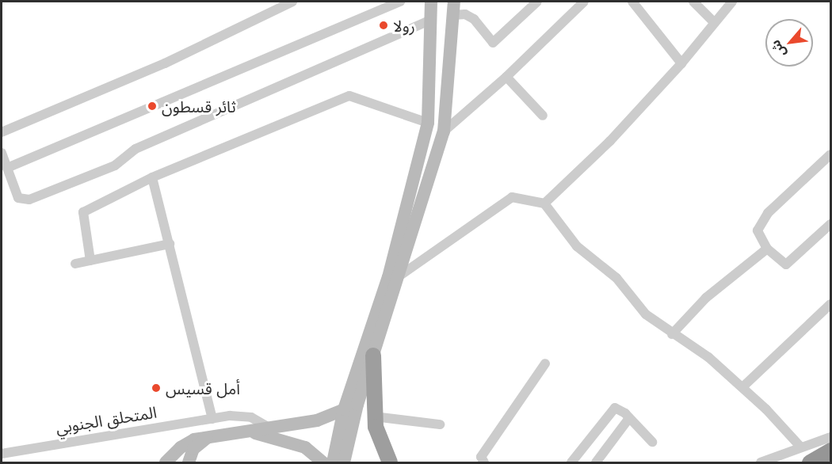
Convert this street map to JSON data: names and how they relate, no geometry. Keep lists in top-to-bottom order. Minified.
{"streets":{"street":["المتحلق الجنوبي"]},"places":["رولا","ثائر قسطون","أمل قسيس"],"north":"bottom left"}
